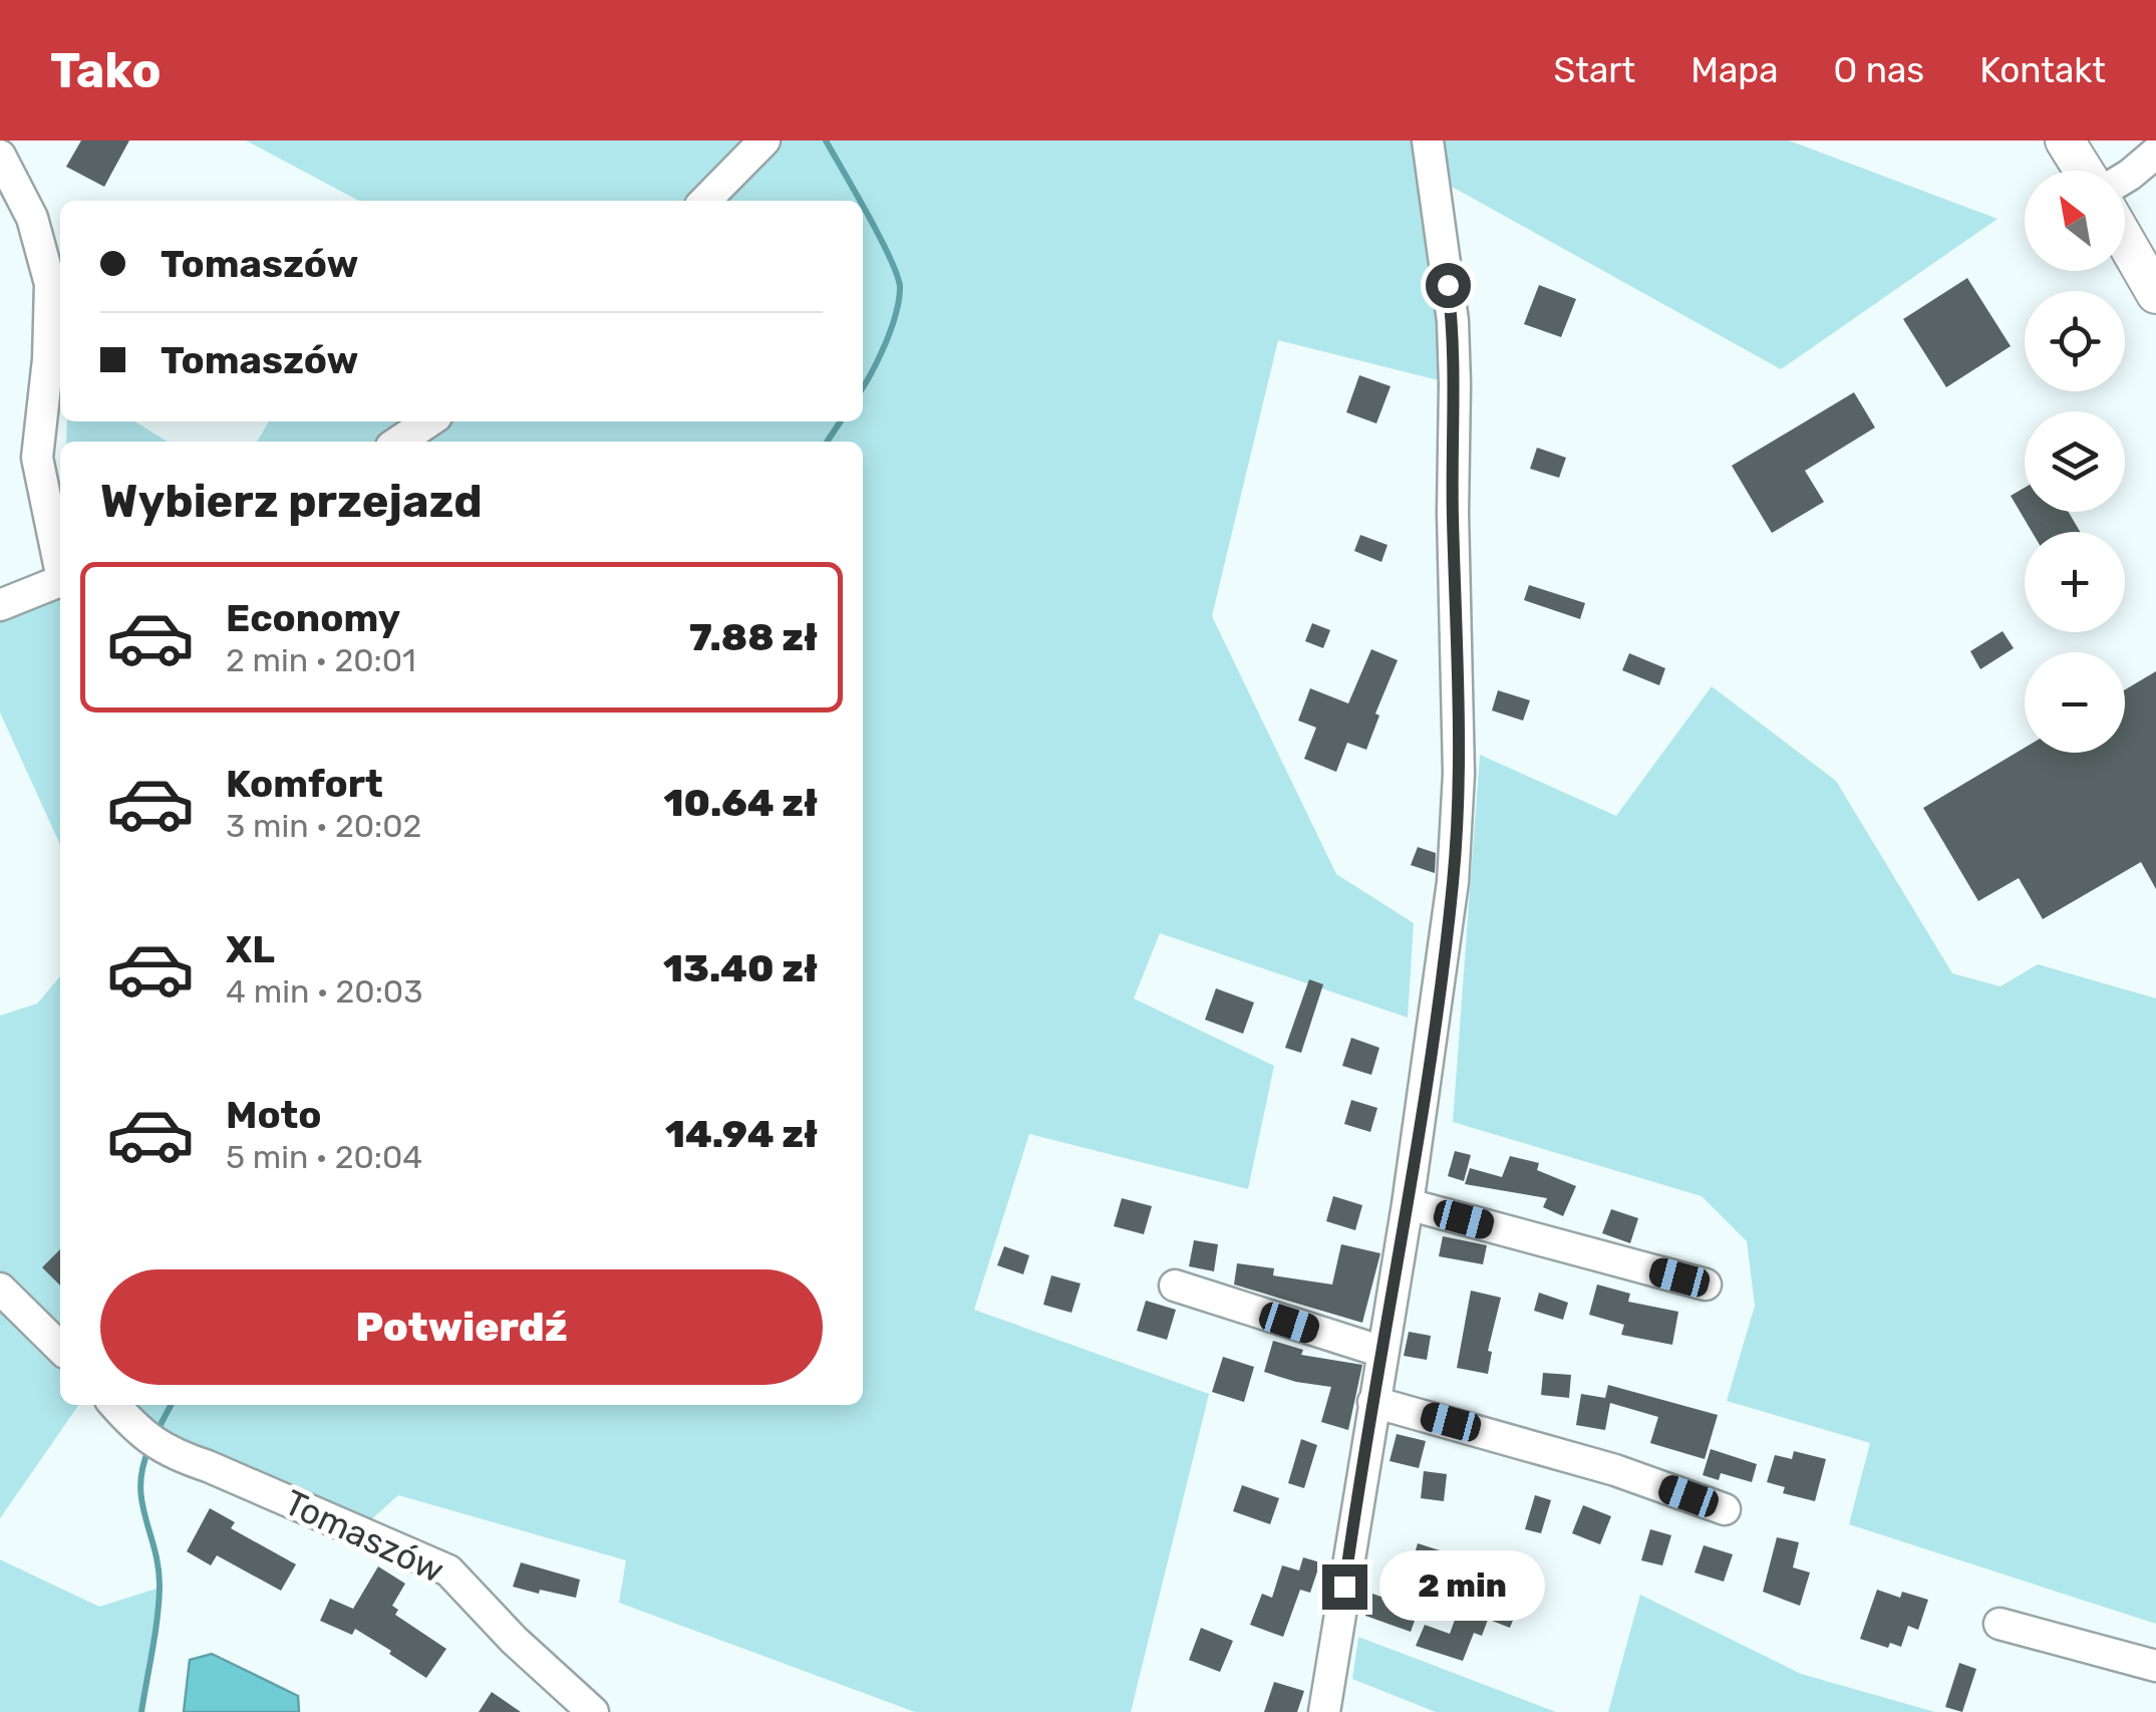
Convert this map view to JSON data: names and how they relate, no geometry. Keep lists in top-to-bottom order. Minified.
{"streets":{"street":["Tomaszów"]},"north":"top left","page":{"header":"Tako","nav":["Start","Mapa","O nas","Kontakt"],"map_buttons":["+","−"],"banner":["Tomaszów","Tomaszów"],"heading":"Wybierz przejazd","list":[{"name":"Economy","note":"2 min · 20:01","value":"7.88 zł"},{"name":"Komfort","note":"3 min · 20:02","value":"10.64 zł"},{"name":"XL","note":"4 min · 20:03","value":"13.40 zł"},{"name":"Moto","note":"5 min · 20:04","value":"14.94 zł"}],"buttons":"Potwierdź","bubble":"2 min"}}
